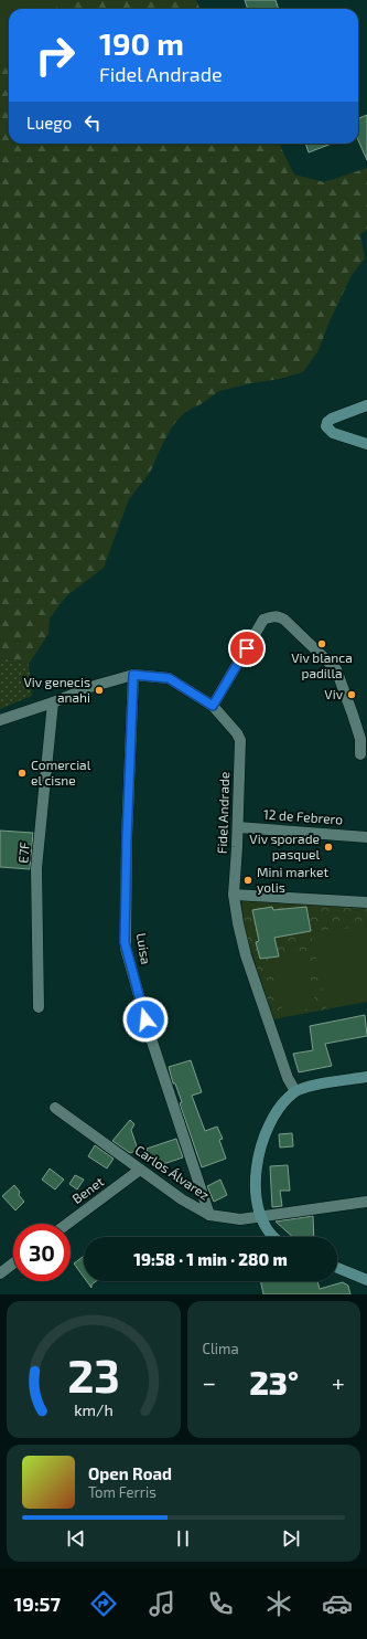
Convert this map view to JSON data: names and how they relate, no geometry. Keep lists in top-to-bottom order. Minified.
{"streets":{"street":["Fidel Andrade","12 de Febrero","E7F","Luisa","Carlos Álvarez","Benet"]},"crossings":[["Fidel Andrade","12 de Febrero"],["Fidel Andrade","E7F"],["Fidel Andrade","Luisa"],["Luisa","Carlos Álvarez"],["Carlos Álvarez","Benet"]],"places":["Viv blanca padilla","Viv genecis anahi","Viv","Comercial el cisne","Viv sporade pasquel","Mini market yolis"],"page":{"turn":["190 m","Fidel Andrade"],"then":"Luego","limit":"30","trip":"19:58 · 1 min · 280 m","tile":"Clima","heat":["−","23°","+"],"song":["Open Road","Tom Ferris"],"tabs":"19:57","gauge":["23","km/h"]}}
